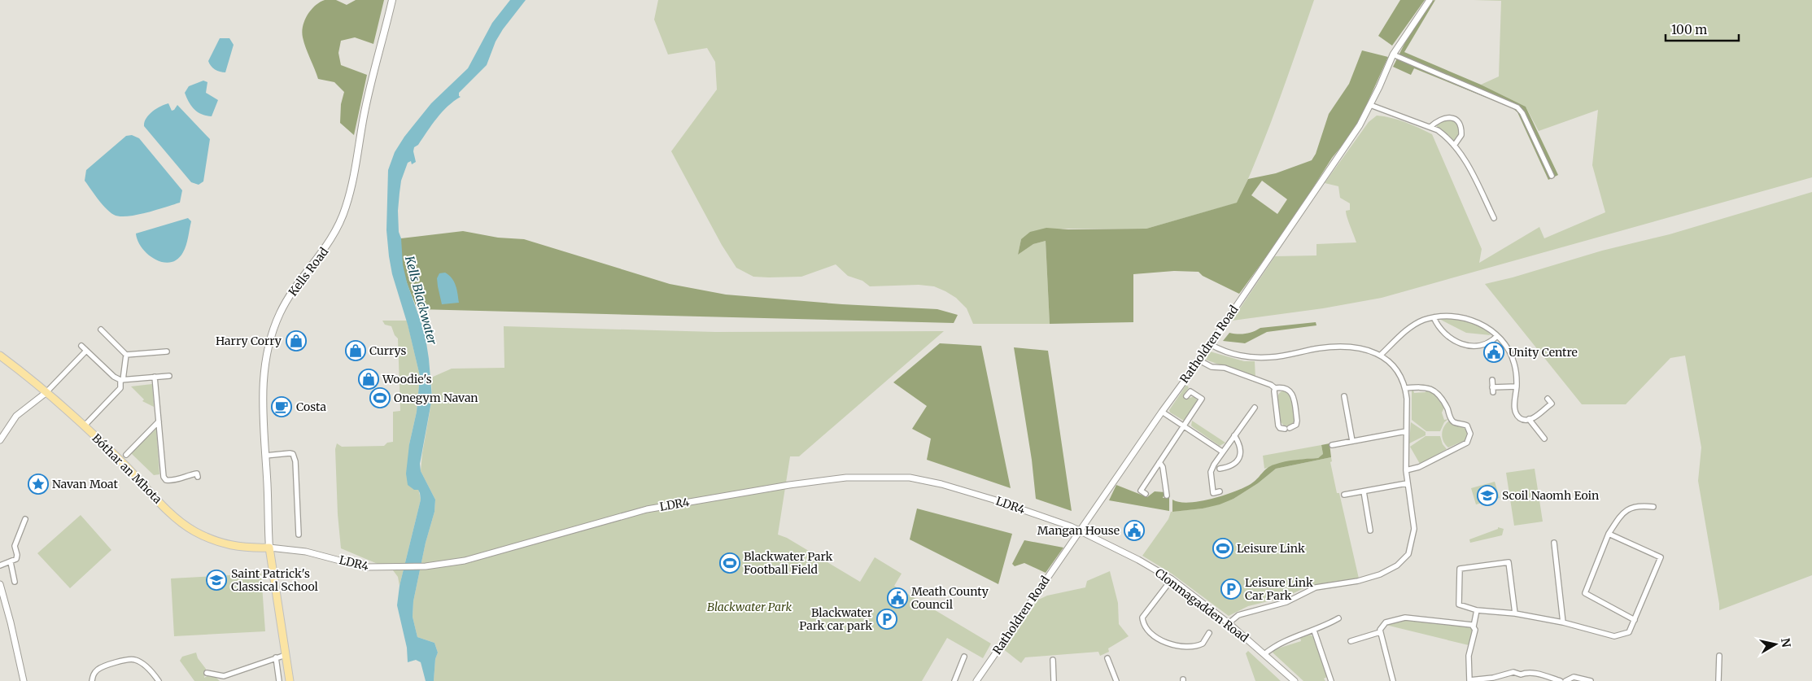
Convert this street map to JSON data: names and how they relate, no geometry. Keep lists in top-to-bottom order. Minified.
{"streets":{"main road":["Kells Road","Bóthar an Mhota"],"street":["Ratholdren Road","LDR4","Clonmagadden Road"]},"crossings":[["Kells Road","Bóthar an Mhota"],["Kells Road","LDR4"],["Ratholdren Road","LDR4"],["Ratholdren Road","Clonmagadden Road"],["Bóthar an Mhota","LDR4"],["LDR4","Clonmagadden Road"]],"water":["Kells Blackwater"],"parks":["Blackwater Park"],"places":{"shop":["Harry Corry","Currys","Woodie's"],"public building":["Unity Centre","Mangan House","Meath County Council"],"sports":["Onegym Navan","Leisure Link","Blackwater Park Football Field"],"cafe":["Costa"],"place":["Navan Moat"],"school or university":["Scoil Naomh Eoin","Saint Patrick's Classical School"],"parking":["Leisure Link Car Park","Blackwater Park car park"]},"scale_bar":"100 m","north":"right"}
